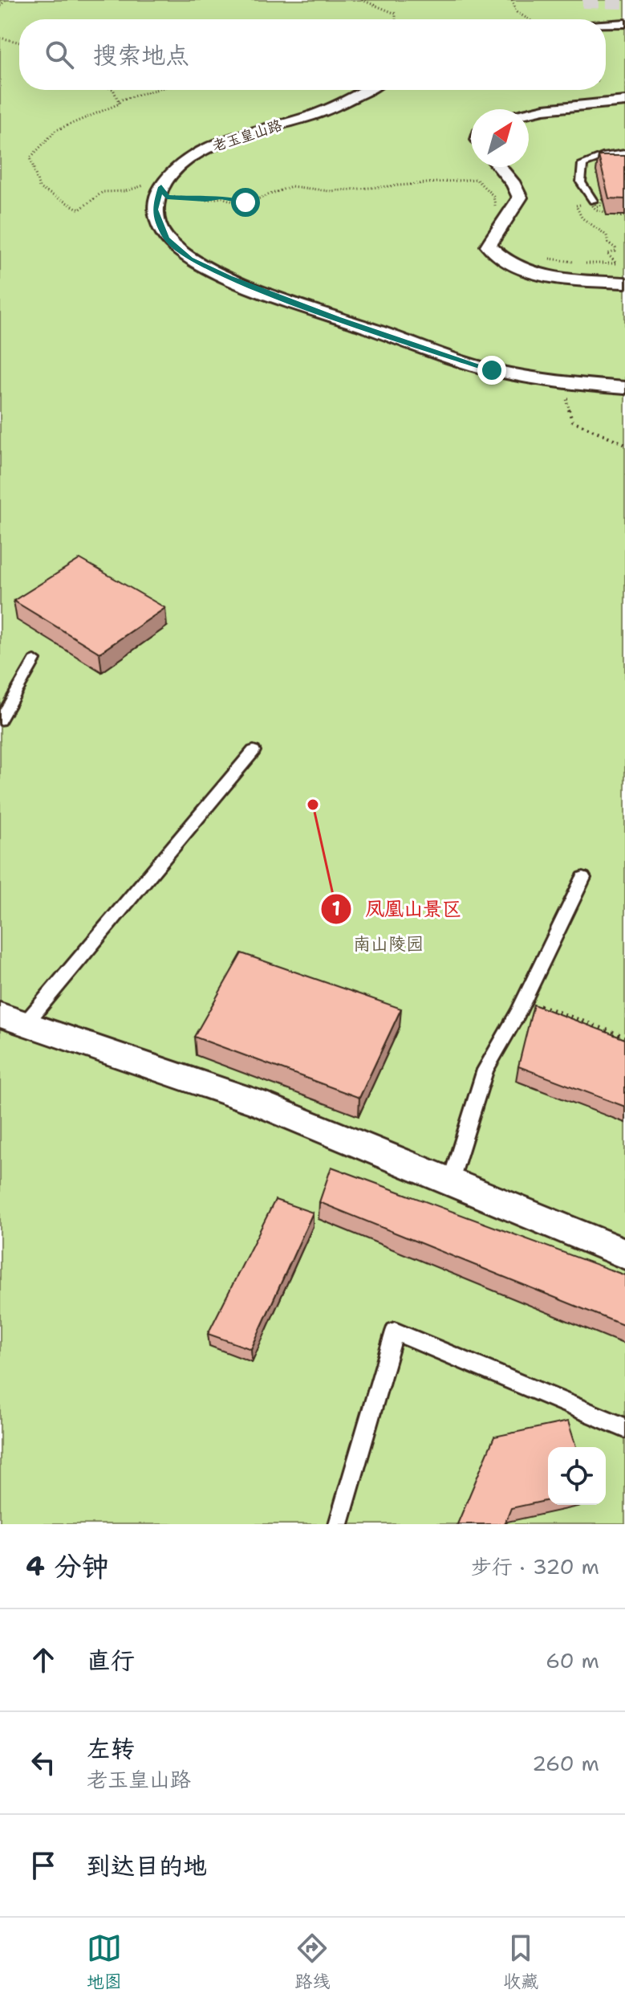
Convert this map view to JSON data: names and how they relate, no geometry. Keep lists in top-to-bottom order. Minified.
{"streets":{"street":["老玉皇山路"]},"parks":["南山陵园"],"places":["凤凰山景区"],"north":"top right","page":{"search":"搜索地点","heading":["4 分钟","步行 · 320 m"],"list":[["直行","60 m"],["左转","老玉皇山路","260 m"],"到达目的地"],"nav":["地图","路线","收藏"]}}
